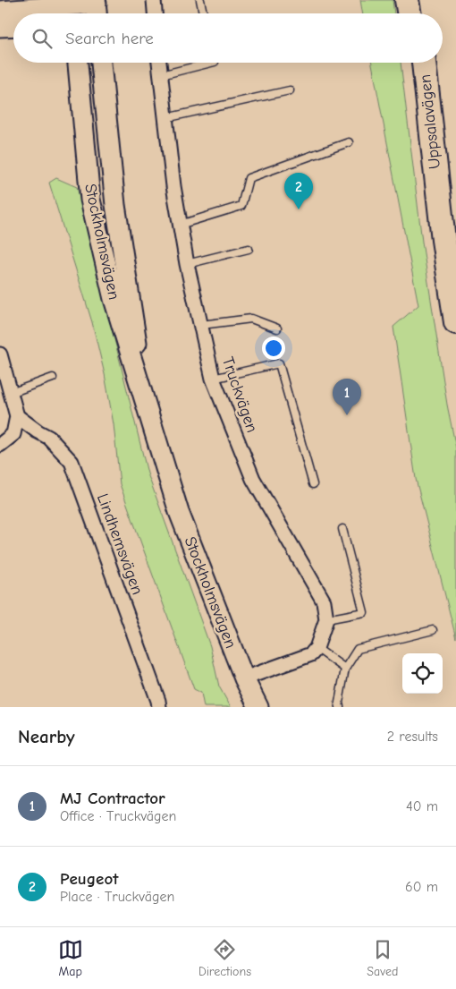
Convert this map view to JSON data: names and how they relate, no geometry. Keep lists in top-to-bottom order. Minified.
{"streets":{"highway":["Uppsalavägen"],"street":["Stockholmsvägen","Truckvägen","Lindhemsvägen"]},"page":{"search":"Search here","pins":["2","1"],"heading":["Nearby","2 results"],"list":[{"mark":"1","name":"MJ Contractor","note":"Office · Truckvägen","value":"40 m"},{"mark":"2","name":"Peugeot","note":"Place · Truckvägen","value":"60 m"}],"nav":["Map","Directions","Saved"]}}
